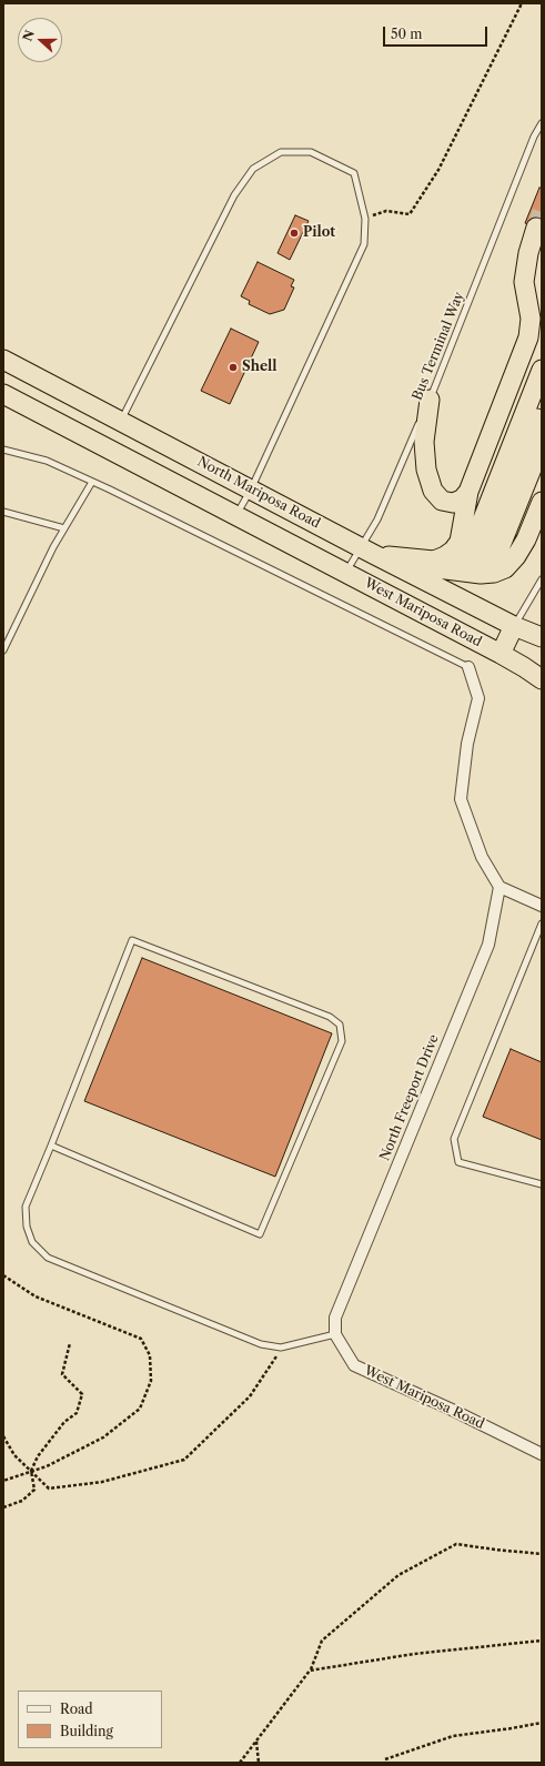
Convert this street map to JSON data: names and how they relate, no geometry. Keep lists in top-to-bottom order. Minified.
{"streets":{"highway":["North Mariposa Road","West Mariposa Road"],"street":["North Freeport Drive"],"lane":["Bus Terminal Way"]},"crossings":[["Bus Terminal Way","North Mariposa Road"],["Bus Terminal Way","West Mariposa Road"],["West Mariposa Road","North Freeport Drive"]],"places":["Pilot","Shell"],"legend":["Road","Building"],"scale_bar":"50 m","north":"left"}
